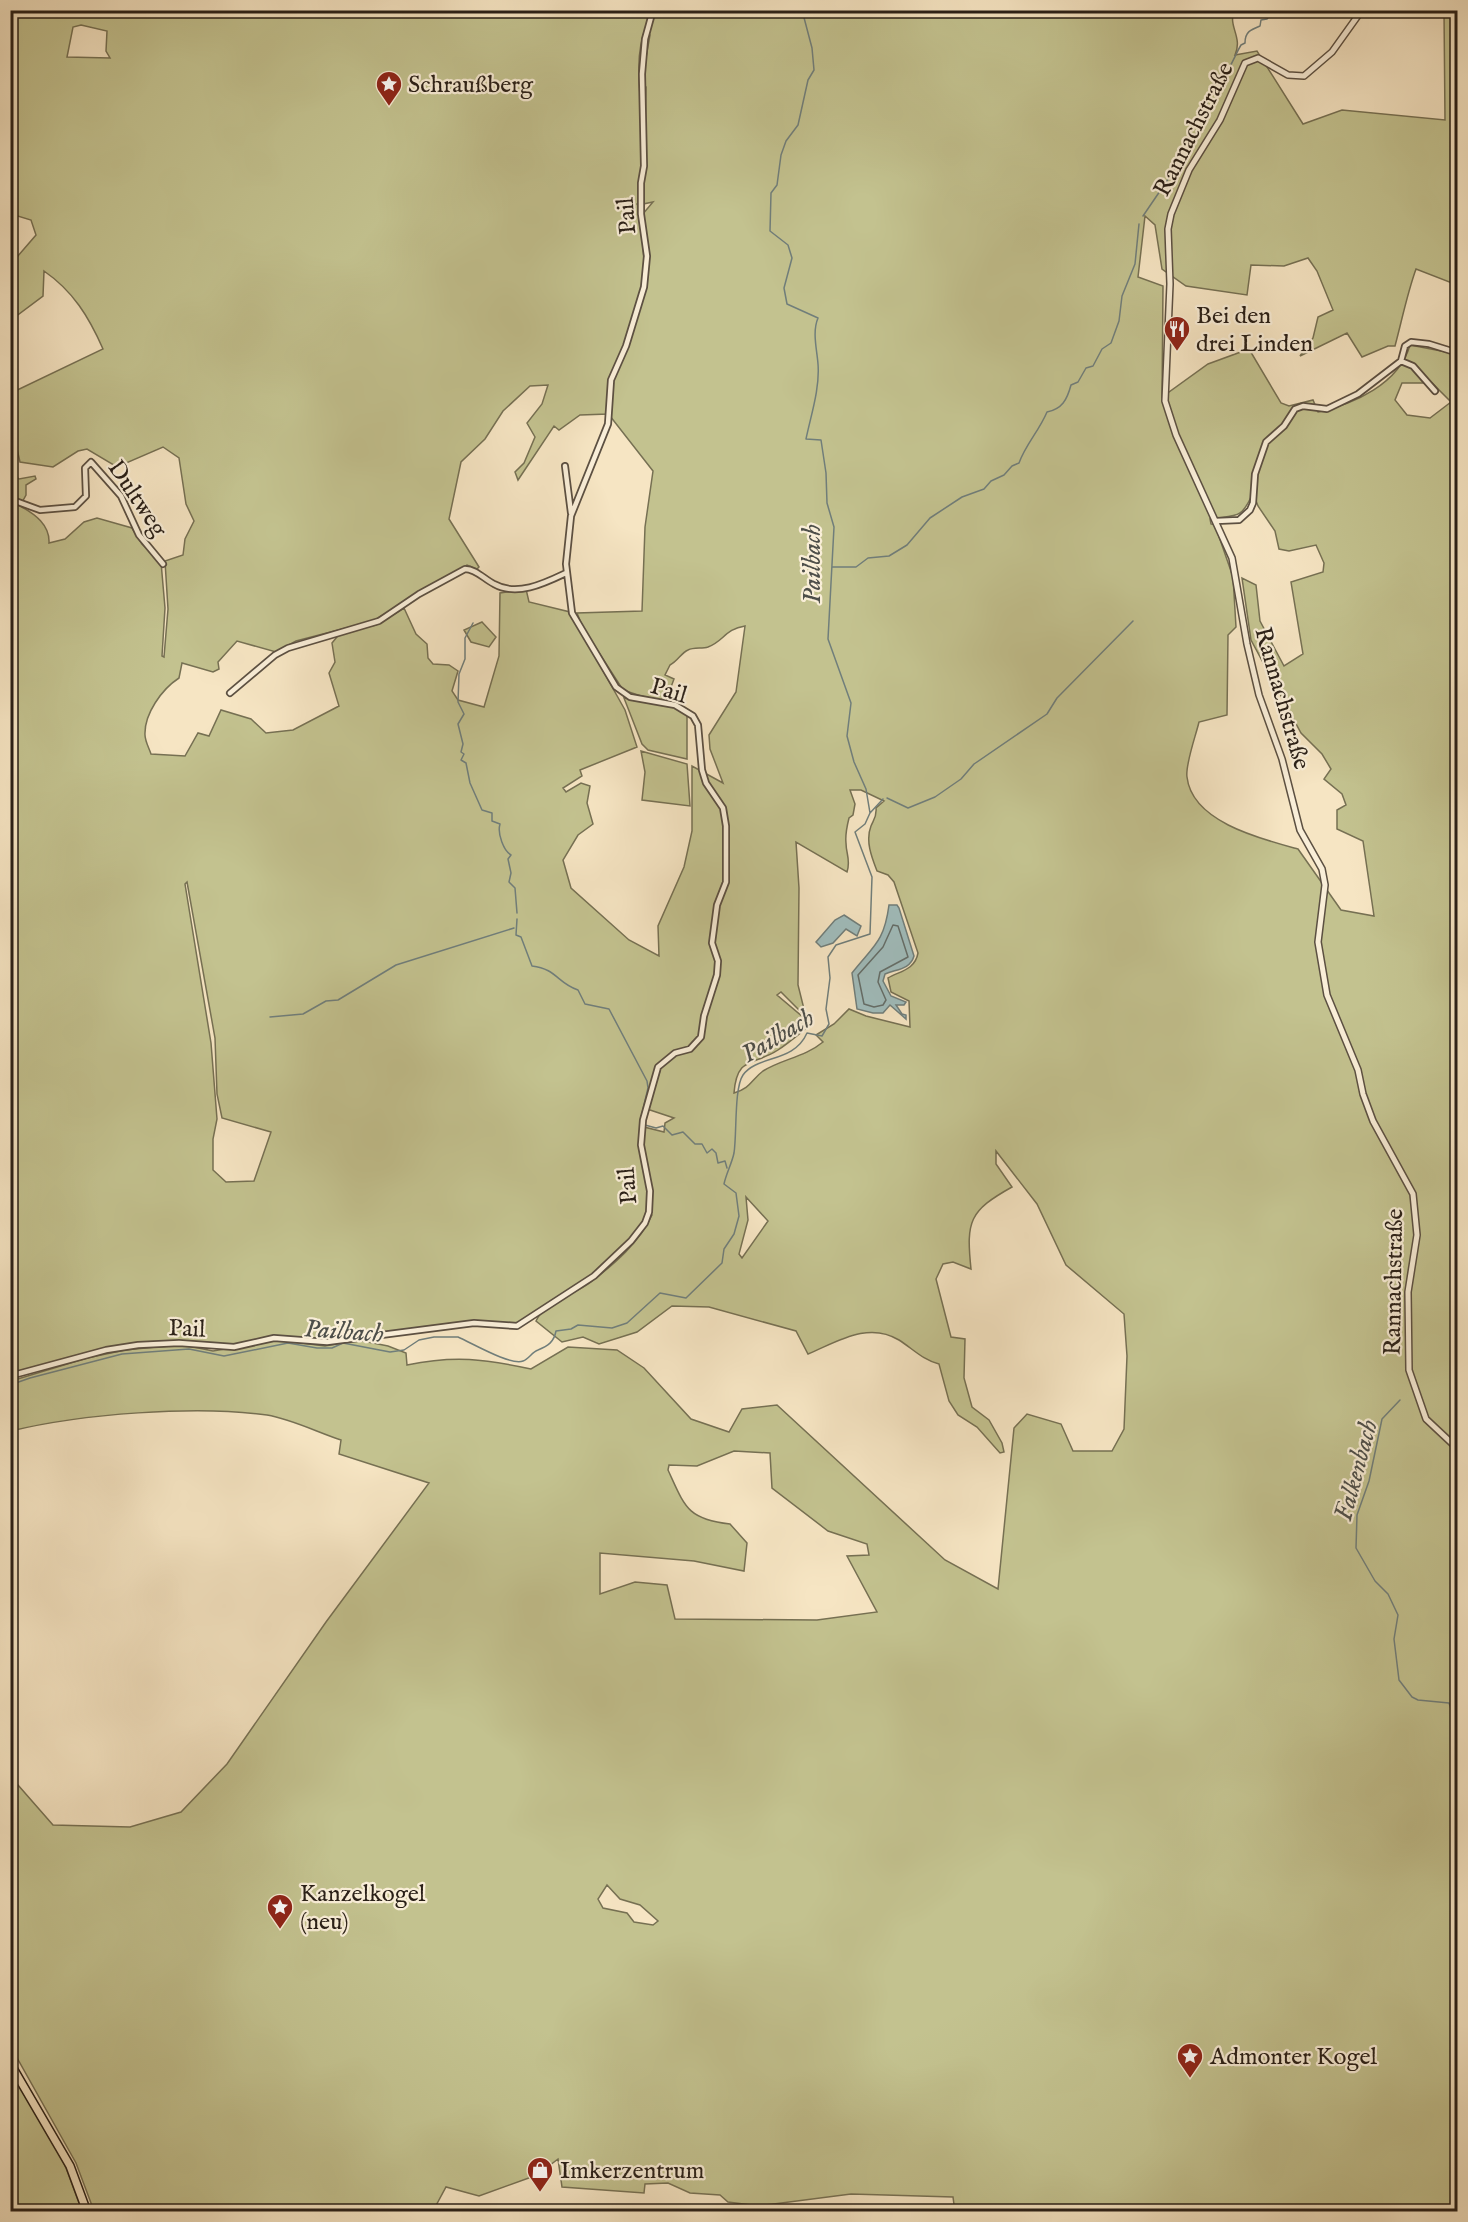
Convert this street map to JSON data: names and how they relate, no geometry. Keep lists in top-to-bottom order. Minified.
{"streets":{"street":["Rannachstraße","Pail","Dultweg"]},"water":["Pailbach","Falkenbach"],"places":{"place":["Schraußberg","Kanzelkogel (neu)","Admonter Kogel"],"restaurant":["Bei den drei Linden"],"shop":["Imkerzentrum"]}}
